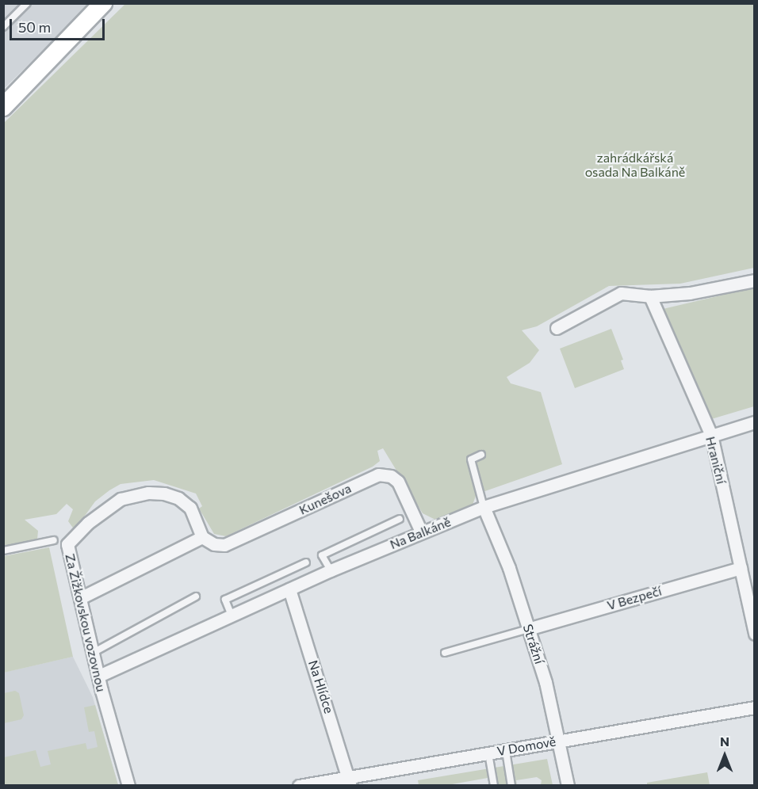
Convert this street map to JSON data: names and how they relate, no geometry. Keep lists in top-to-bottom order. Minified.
{"streets":{"street":["Hraniční","Kunešova","Na Balkáně","V Bezpečí","Za Žižkovskou vozovnou","Strážní","Na Hlídce","V Domově"]},"crossings":[["Hraniční","Na Balkáně"],["Hraniční","V Bezpečí"],["Kunešova","Na Balkáně"],["Kunešova","Za Žižkovskou vozovnou"],["Na Balkáně","Za Žižkovskou vozovnou"],["Na Balkáně","Strážní"],["Na Balkáně","Na Hlídce"],["V Bezpečí","Strážní"],["Strážní","V Domově"],["Na Hlídce","V Domově"]],"parks":["zahrádkářská osada Na Balkáně"],"scale_bar":"50 m","north":"top"}
